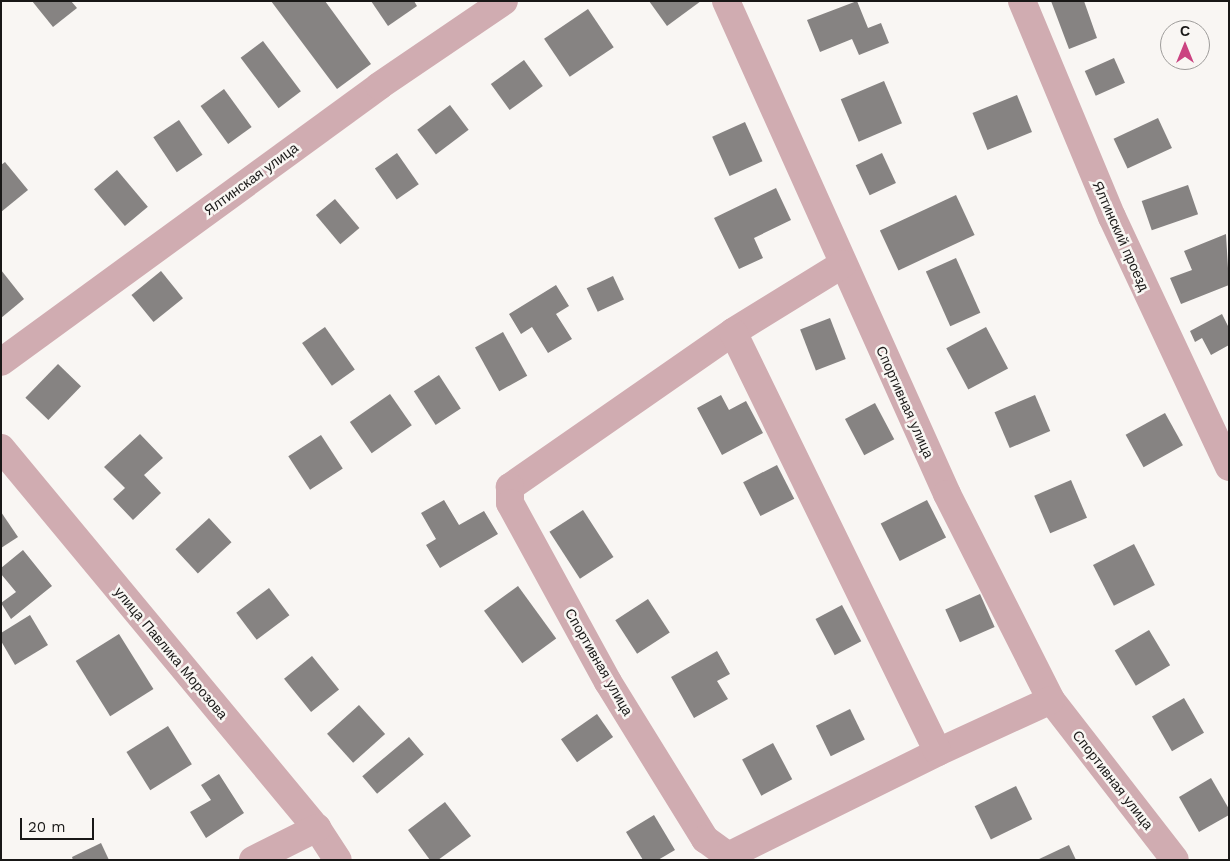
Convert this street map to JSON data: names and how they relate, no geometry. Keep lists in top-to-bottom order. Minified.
{"streets":{"street":["Ялтинская улица","Ялтинский проезд","Спортивная улица","улица Павлика Морозова"]},"scale_bar":"20 m","north":"top"}
